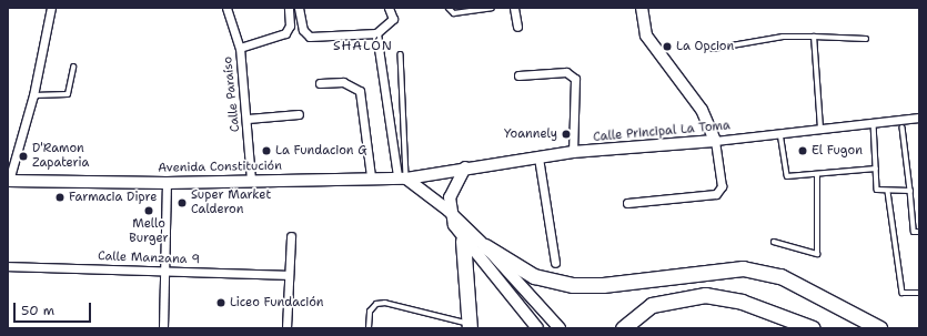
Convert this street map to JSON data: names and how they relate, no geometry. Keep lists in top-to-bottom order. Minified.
{"streets":{"main road":["Calle Principal La Toma","Avenida Constitución"],"street":["Calle Paraíso","Calle Manzana 9"]},"crossings":[["Calle Paraíso","Avenida Constitución"],["Calle Principal La Toma","Avenida Constitución"]],"districts":["SHALÓN"],"places":["La Opcion","Yoannely","La Fundacion G","El Fugon","D'Ramon Zapateria","Farmacia Dipre","Super Market Calderon","Mello Burger","Liceo Fundación"],"scale_bar":"50 m"}
